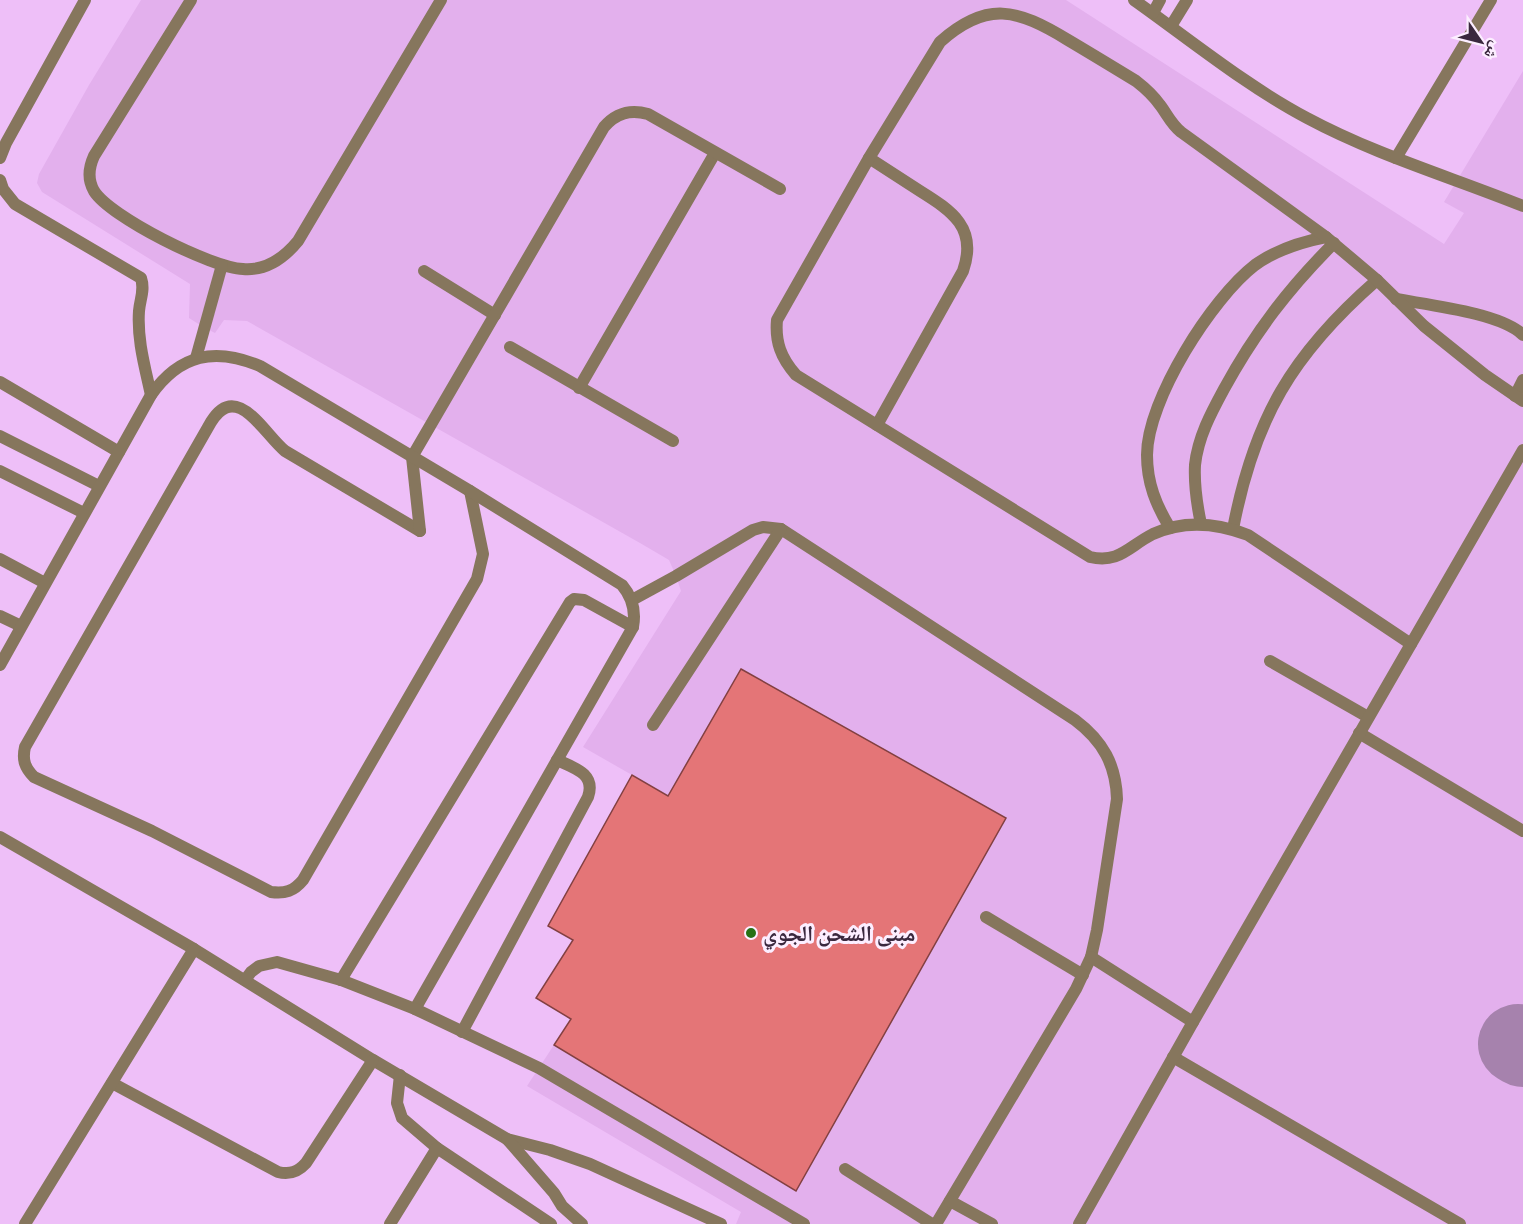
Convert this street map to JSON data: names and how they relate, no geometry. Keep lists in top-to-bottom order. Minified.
{"places":["مبنى الشحن الجوي"],"north":"bottom right"}
